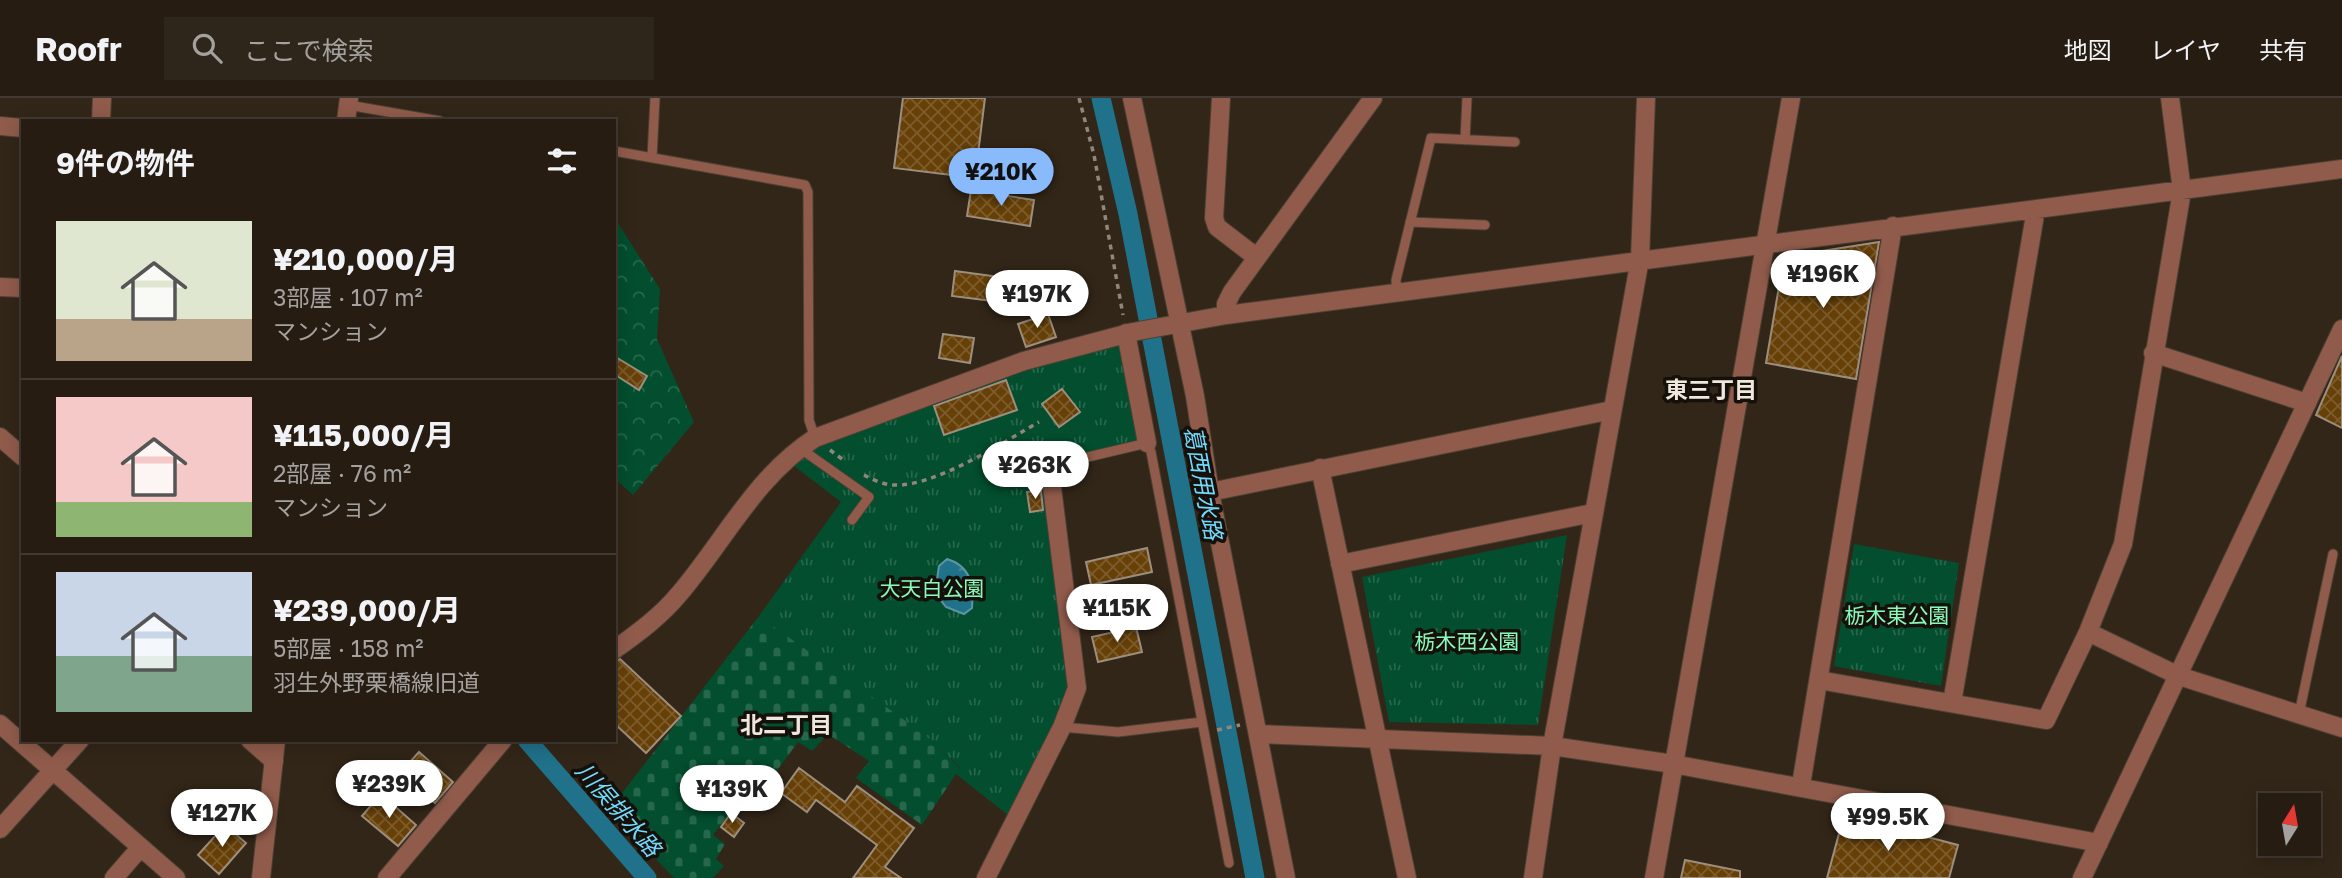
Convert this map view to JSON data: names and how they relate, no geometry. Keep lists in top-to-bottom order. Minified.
{"districts":["東三丁目","北二丁目"],"water":["葛西用水路","川俣排水路"],"parks":["大天白公園","栃木東公園","栃木西公園"],"north":"top","page":{"header":"Roofr","search":"ここで検索","nav":["地図","レイヤ","共有"],"heading":"9件の物件","price":["¥210K","¥196K","¥197K","¥263K","¥115K","¥239K","¥139K","¥127K","¥99.5K"],"list":[{"name":"¥210,000/月","note":"3部屋 · 107 m² · マンション"},{"name":"¥115,000/月","note":"2部屋 · 76 m² · マンション"},{"name":"¥239,000/月","note":"5部屋 · 158 m² · 羽生外野栗橋線旧道"}]}}
